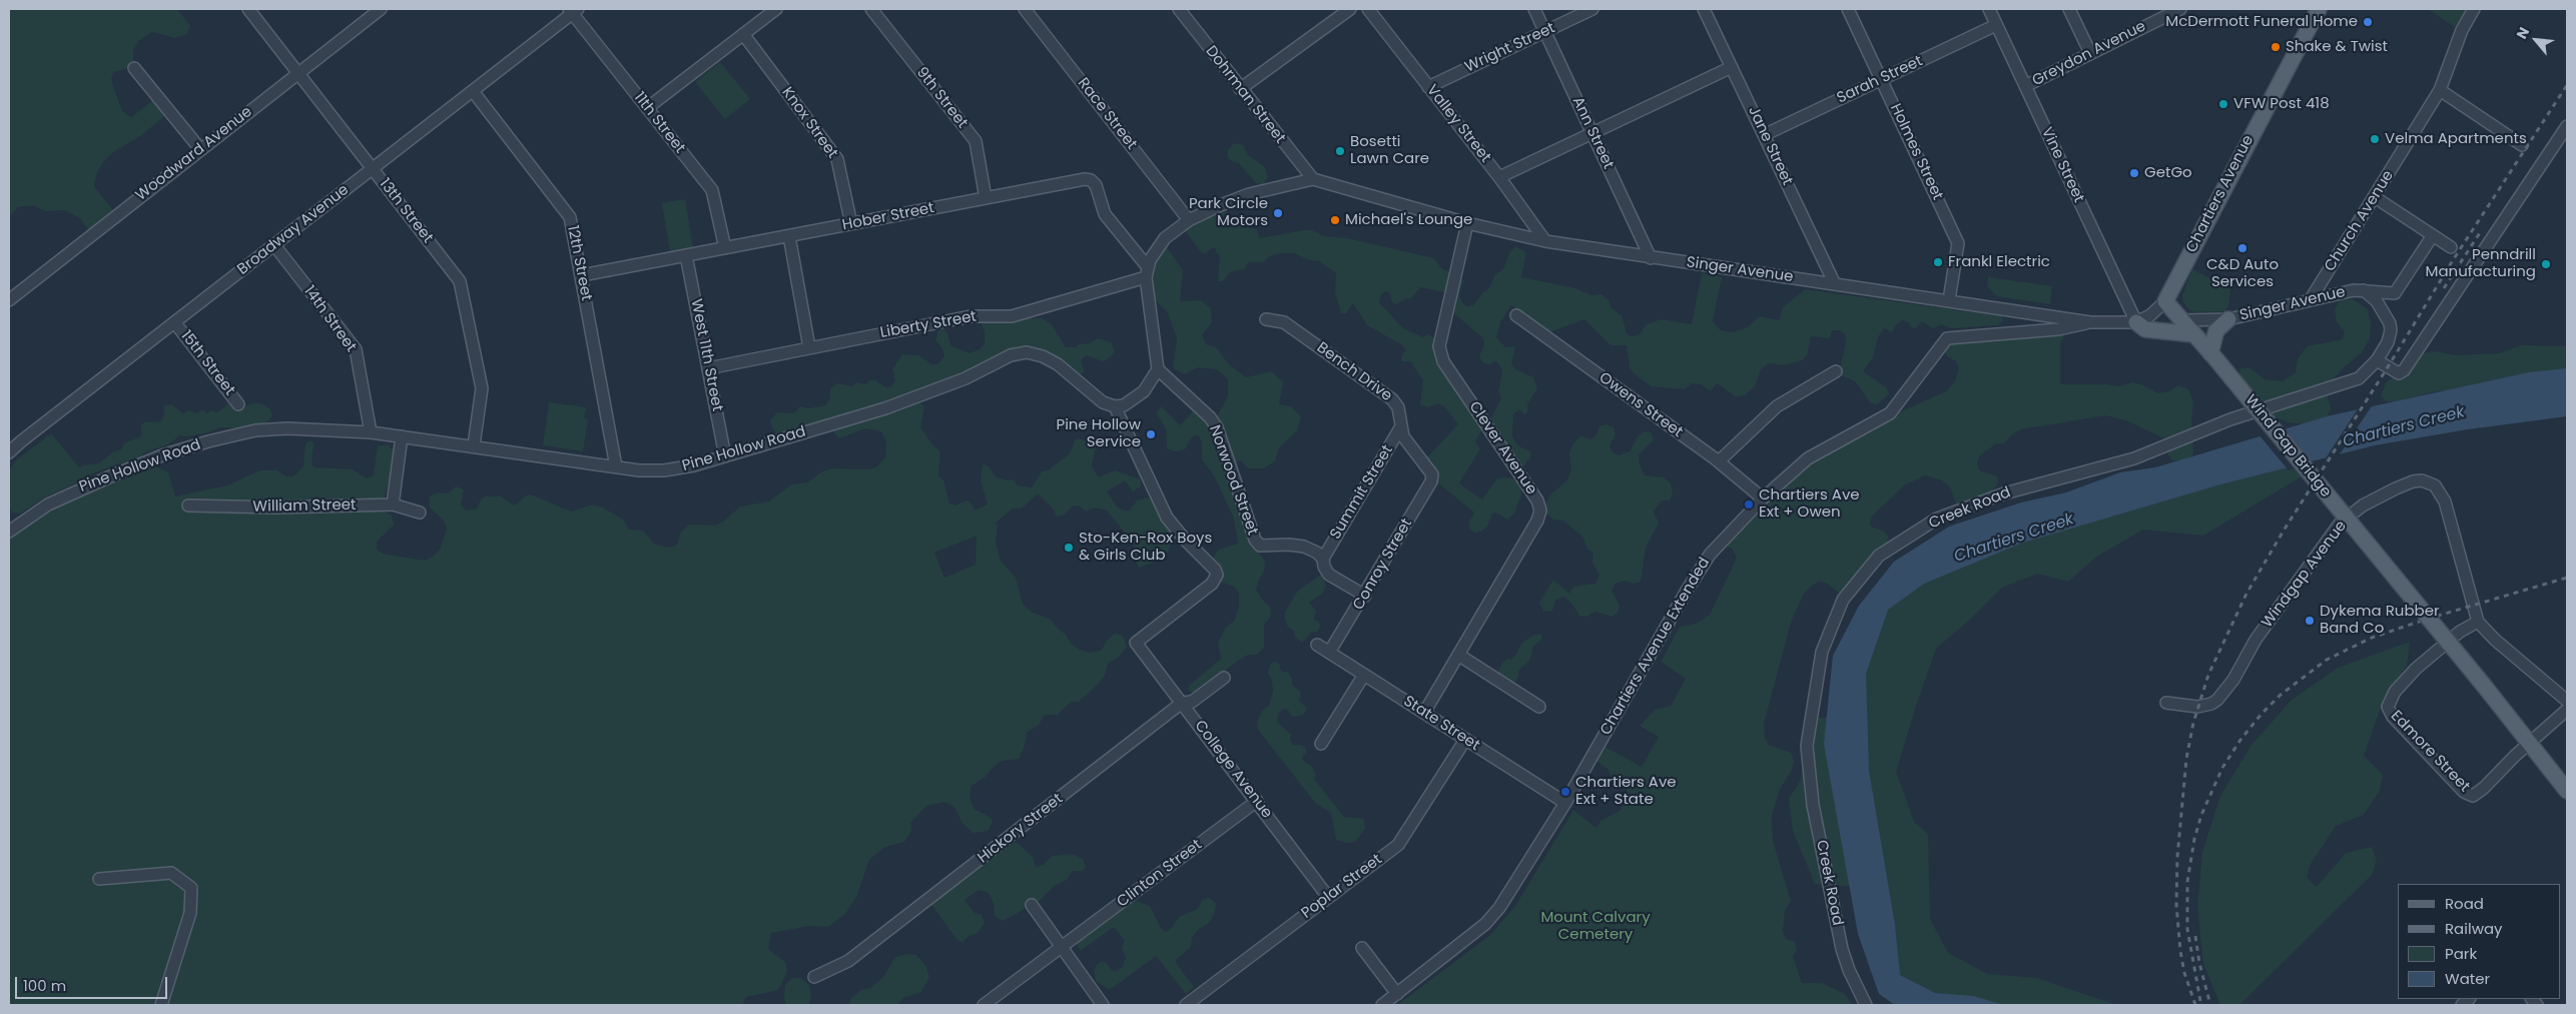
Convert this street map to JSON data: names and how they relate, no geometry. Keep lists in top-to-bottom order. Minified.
{"streets":{"main road":["Chartiers Avenue","Wind Gap Bridge"],"street":["Wright Street","Greydon Avenue","Sarah Street","Dohrman Street","9th Street","Race Street","11th Street","Knox Street","Valley Street","Ann Street","Jane Street","Holmes Street","Woodward Avenue","Vine Street","13th Street","Hober Street","Church Avenue","Broadway Avenue","12th Street","Singer Avenue","14th Street","Liberty Street","West 11th Street","15th Street","Bench Drive","Owens Street","Clever Avenue","Pine Hollow Road","Norwood Street","Summit Street","William Street","Creek Road","Conroy Street","Windgap Avenue","Chartiers Avenue Extended","State Street","Edmore Street","College Avenue","Hickory Street","Clinton Street","Poplar Street"]},"crossings":[["Wright Street","Valley Street"],["Wright Street","Ann Street"],["Greydon Avenue","Vine Street"],["Sarah Street","Jane Street"],["Sarah Street","Holmes Street"],["Sarah Street","Vine Street"],["Dohrman Street","Singer Avenue"],["9th Street","Hober Street"],["11th Street","Hober Street"],["11th Street","Broadway Avenue"],["Knox Street","Hober Street"],["Valley Street","Singer Avenue"],["Ann Street","Singer Avenue"],["Jane Street","Singer Avenue"],["Holmes Street","Singer Avenue"],["Woodward Avenue","13th Street"],["Vine Street","Singer Avenue"],["Chartiers Avenue","Wind Gap Bridge"],["13th Street","Broadway Avenue"],["13th Street","Pine Hollow Road"],["Hober Street","12th Street"],["Hober Street","Liberty Street"],["Hober Street","West 11th Street"],["Church Avenue","Singer Avenue"],["Broadway Avenue","12th Street"],["Broadway Avenue","14th Street"],["Broadway Avenue","15th Street"],["12th Street","Pine Hollow Road"],["Singer Avenue","Wind Gap Bridge"],["Singer Avenue","Clever Avenue"],["Singer Avenue","Creek Road"],["Singer Avenue","Chartiers Avenue Extended"],["14th Street","Pine Hollow Road"],["Liberty Street","West 11th Street"],["West 11th Street","Pine Hollow Road"],["Bench Drive","Summit Street"],["Bench Drive","Conroy Street"],["Owens Street","Chartiers Avenue Extended"],["Wind Gap Bridge","Edmore Street"],["Clever Avenue","State Street"],["Pine Hollow Road","College Avenue"],["Norwood Street","Summit Street"],["Norwood Street","Conroy Street"],["Conroy Street","State Street"],["Windgap Avenue","Edmore Street"],["Chartiers Avenue Extended","State Street"],["State Street","Poplar Street"],["College Avenue","Hickory Street"],["College Avenue","Clinton Street"],["College Avenue","Poplar Street"]],"water":["Chartiers Creek"],"parks":["Mount Calvary Cemetery"],"places":["McDermott Funeral Home","Shake & Twist","VFW Post 418","Velma Apartments","Bosetti Lawn Care","GetGo","Park Circle Motors","Michael's Lounge","C&D Auto Services","Frankl Electric","Penndrill Manufacturing","Pine Hollow Service","Chartiers Ave Ext + Owen","Sto-Ken-Rox Boys & Girls Club","Dykema Rubber Band Co","Chartiers Ave Ext + State"],"legend":["Road","Railway","Park","Water"],"scale_bar":"100 m","north":"top left"}
